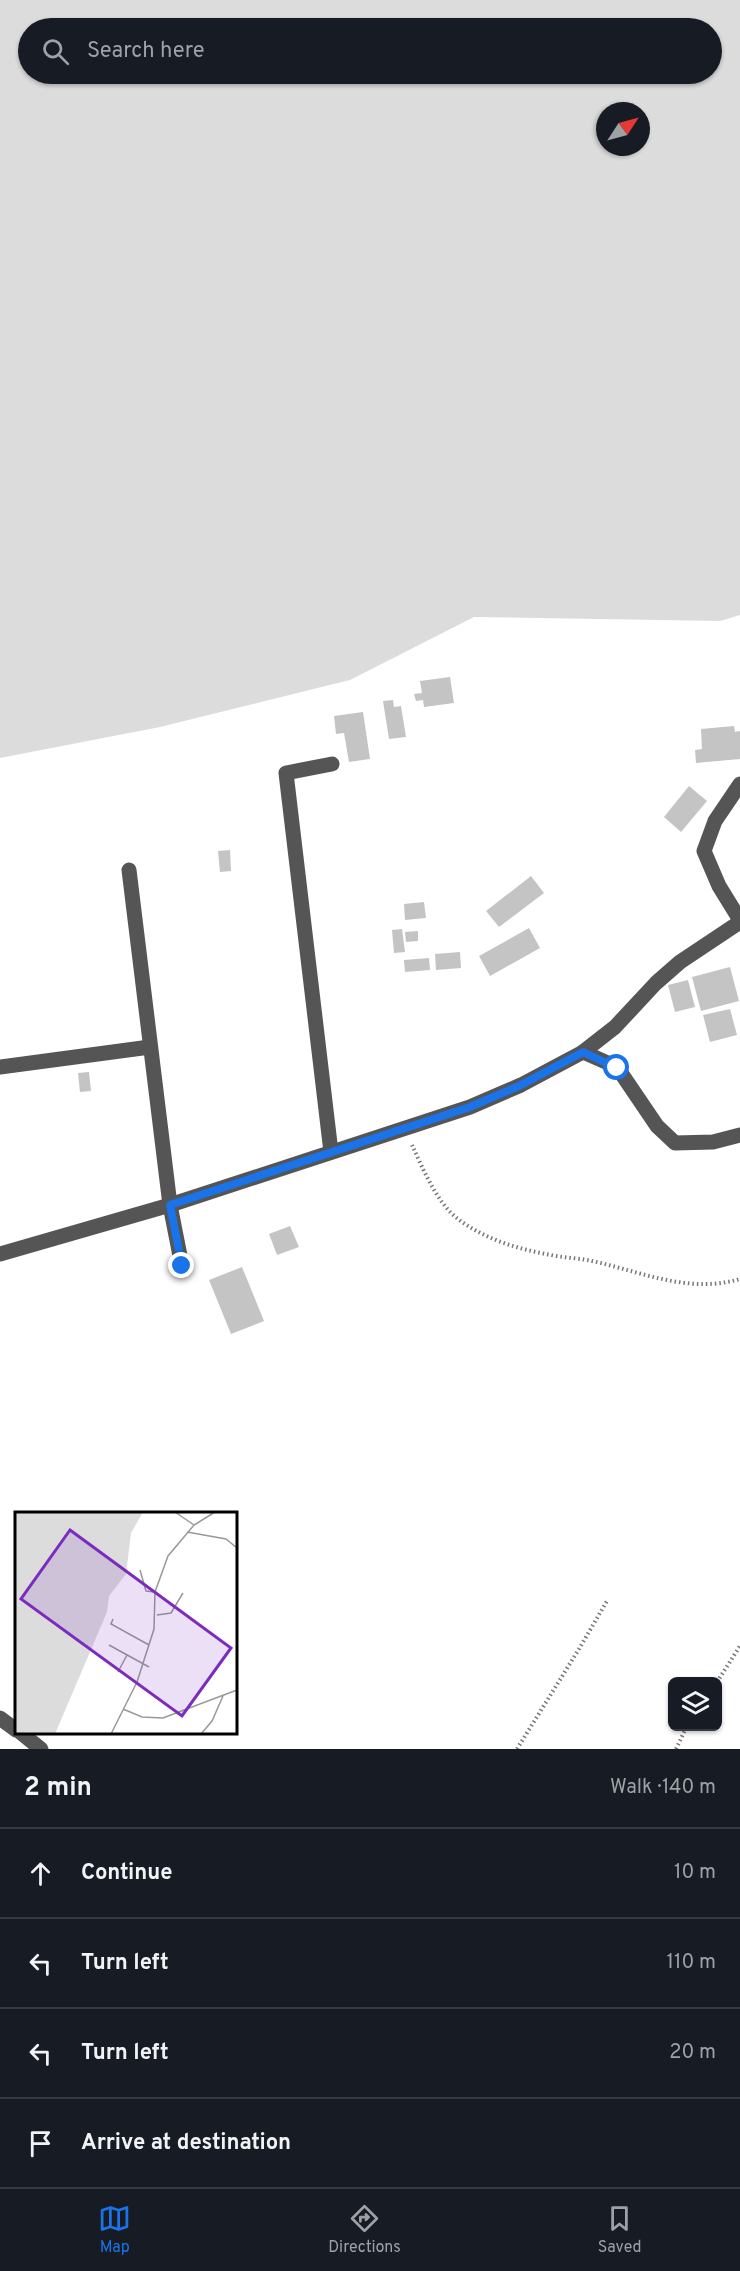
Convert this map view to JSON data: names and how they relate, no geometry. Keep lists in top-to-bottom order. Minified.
{"north":"top right","page":{"search":"Search here","heading":["2 min","Walk · 140 m"],"list":[["Continue","10 m"],["Turn left","110 m"],["Turn left","20 m"],"Arrive at destination"],"nav":["Map","Directions","Saved"]}}
